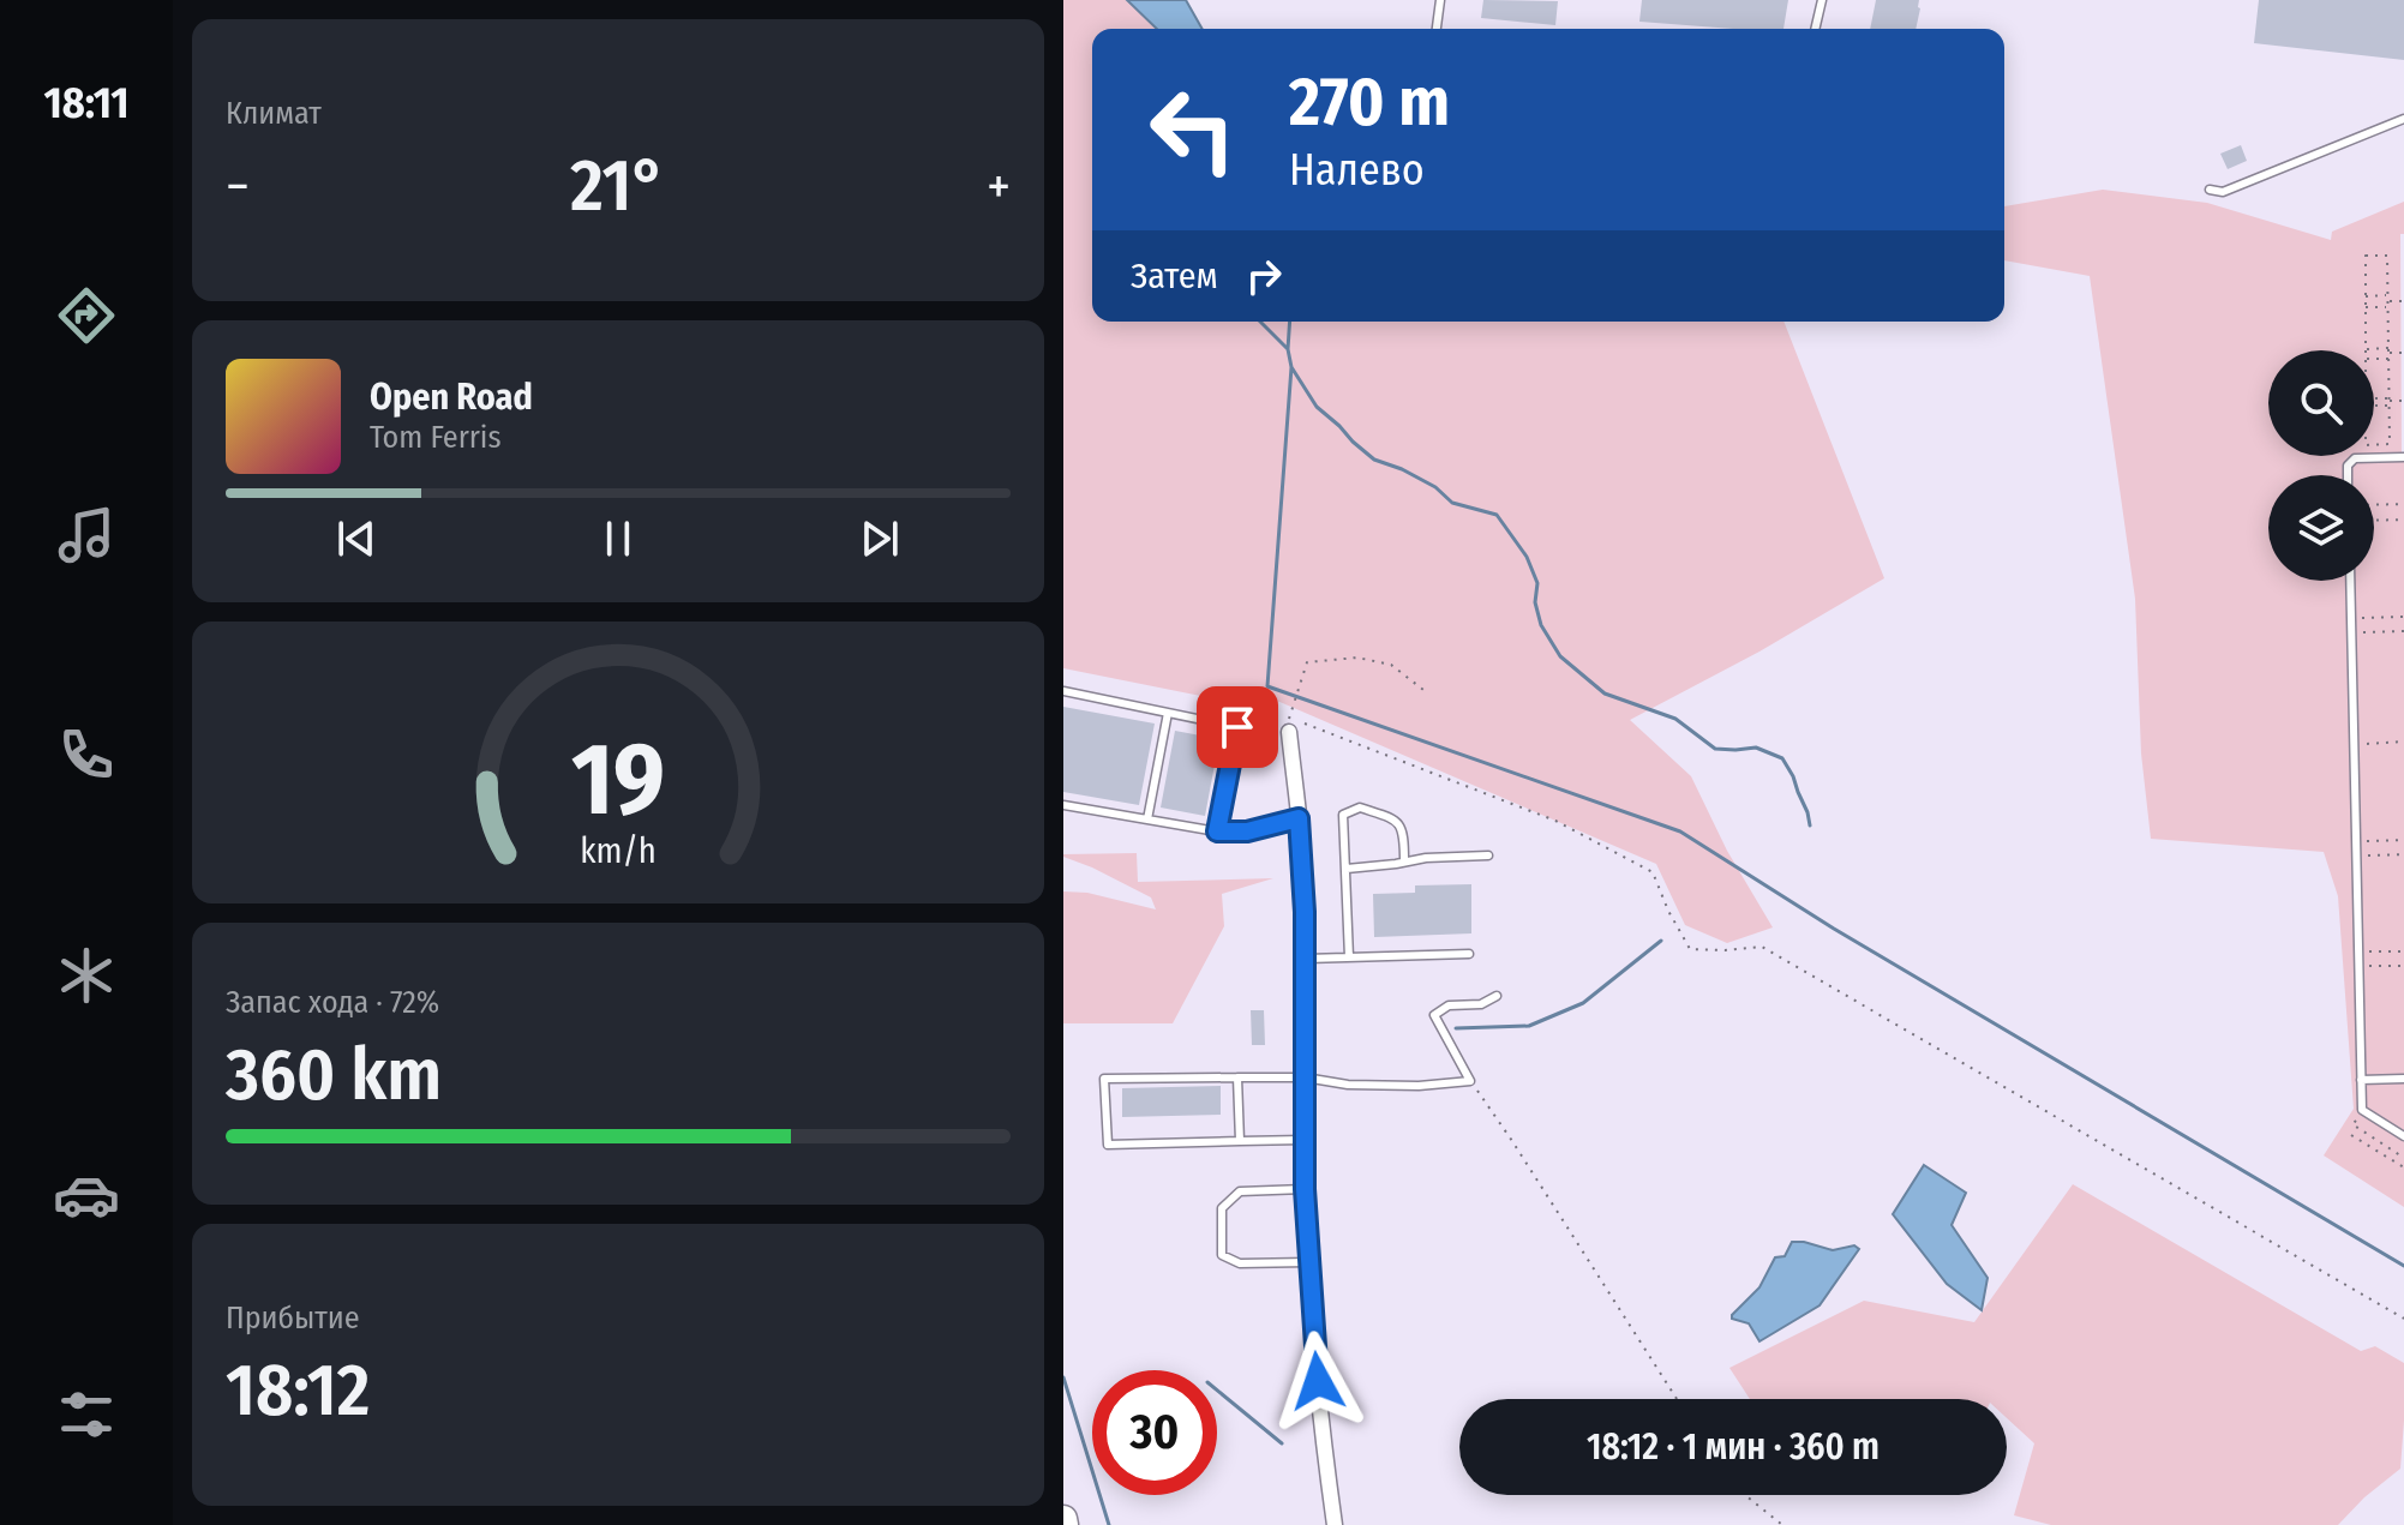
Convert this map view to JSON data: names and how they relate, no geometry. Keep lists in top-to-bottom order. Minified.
{"page":{"tabs":"18:11","tile":["Климат",["Запас хода · 72%","360 km"],["Прибытие","18:12"]],"turn":["270 m","Налево"],"heat":["−","21°","+"],"then":"Затем","song":["Open Road","Tom Ferris"],"limit":"30","trip":"18:12 · 1 мин · 360 m","gauge":["19","km/h"]}}
